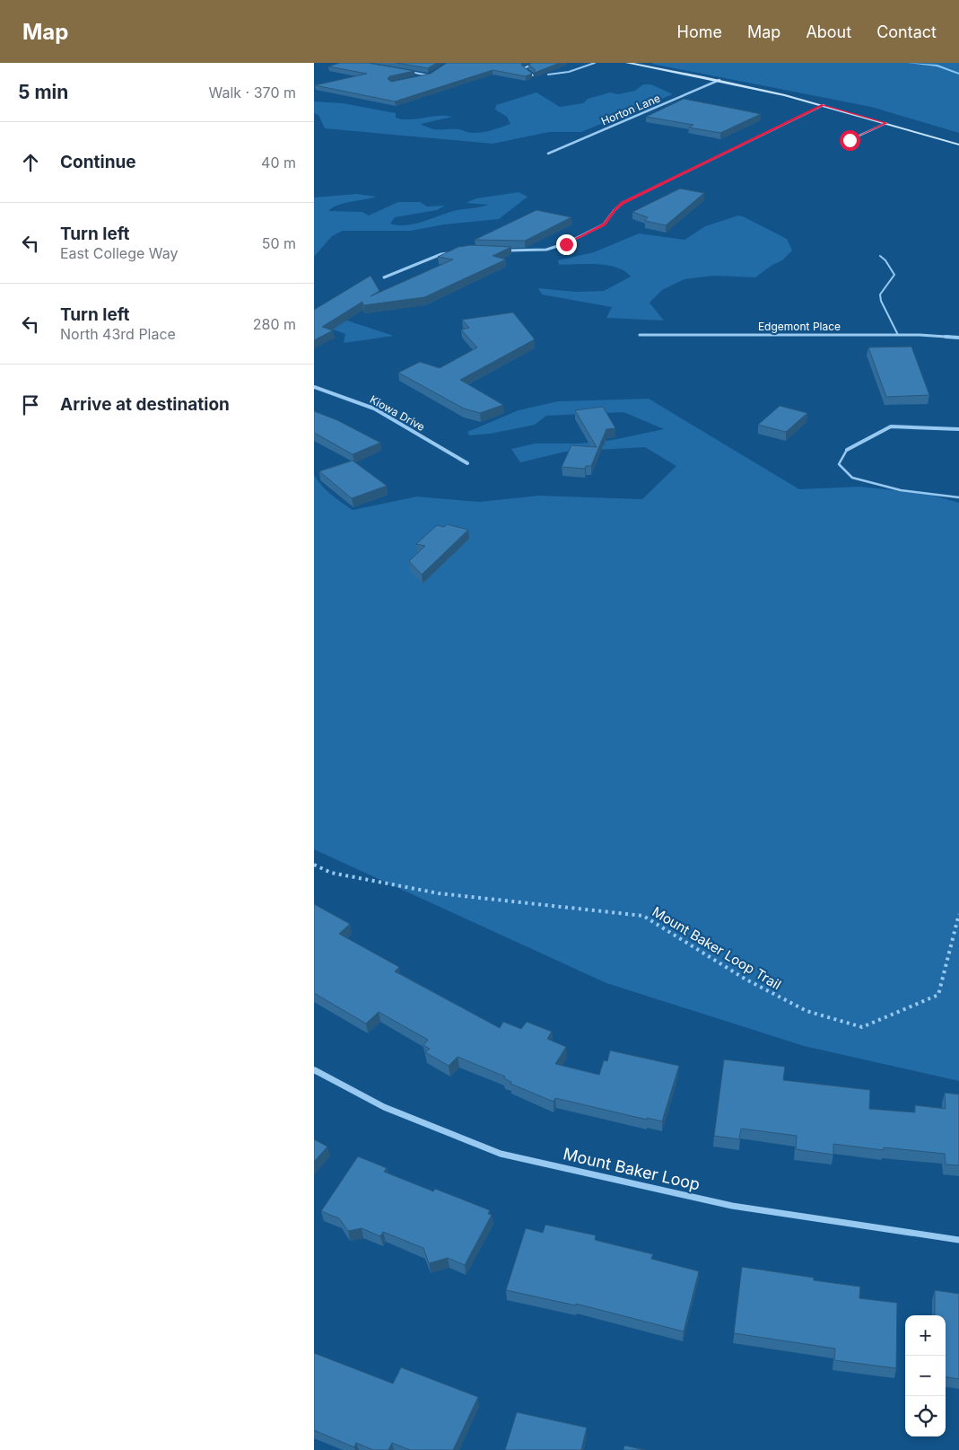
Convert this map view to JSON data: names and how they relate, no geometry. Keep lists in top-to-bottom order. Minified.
{"streets":{"street":["Horton Lane","Edgemont Place","Kiowa Drive","Mount Baker Loop"],"path":["Mount Baker Loop Trail"]},"page":{"header":"Map","nav":["Home","Map","About","Contact"],"heading":["5 min","Walk · 370 m"],"list":[["Continue","40 m"],["Turn left","East College Way","50 m"],["Turn left","North 43rd Place","280 m"],"Arrive at destination"],"map_buttons":["+","−"]}}
